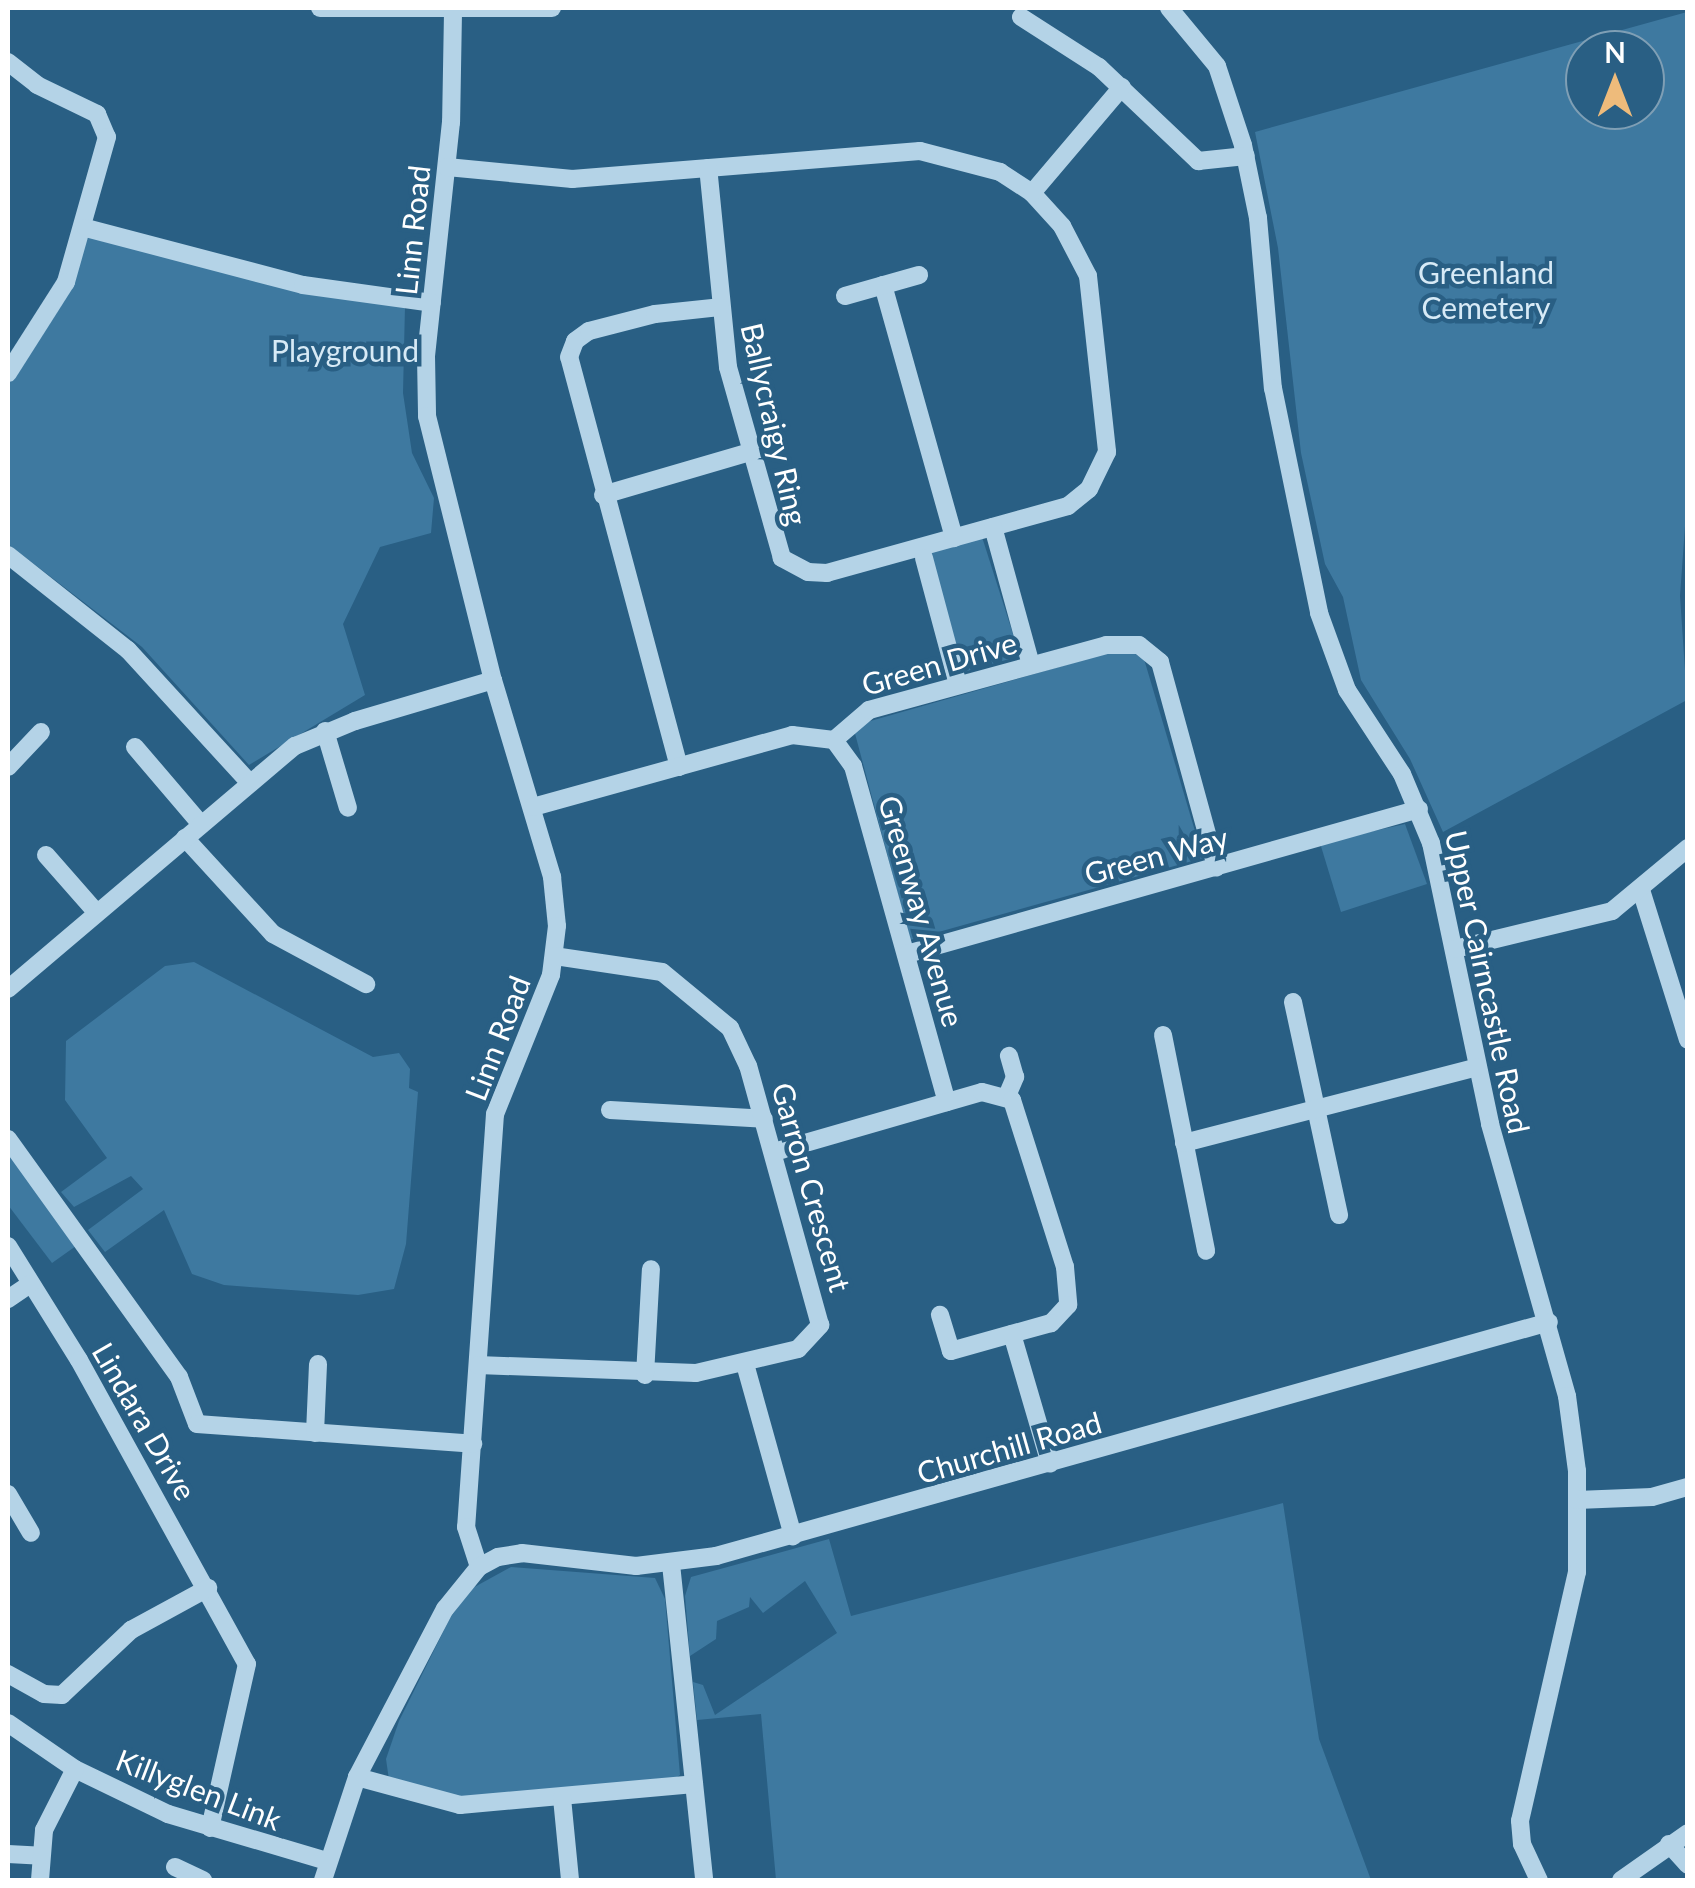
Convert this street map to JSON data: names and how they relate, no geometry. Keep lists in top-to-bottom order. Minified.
{"streets":{"street":["Linn Road","Ballycraigy Ring","Green Drive","Green Way","Greenway Avenue","Upper Cairncastle Road","Garron Crescent","Lindara Drive","Churchill Road","Killyglen Link"]},"crossings":[["Linn Road","Garron Crescent"],["Linn Road","Churchill Road"],["Green Drive","Green Way"],["Green Drive","Greenway Avenue"],["Green Way","Greenway Avenue"],["Green Way","Upper Cairncastle Road"],["Upper Cairncastle Road","Churchill Road"],["Lindara Drive","Killyglen Link"]],"parks":["Greenland Cemetery","Playground"],"north":"top"}
